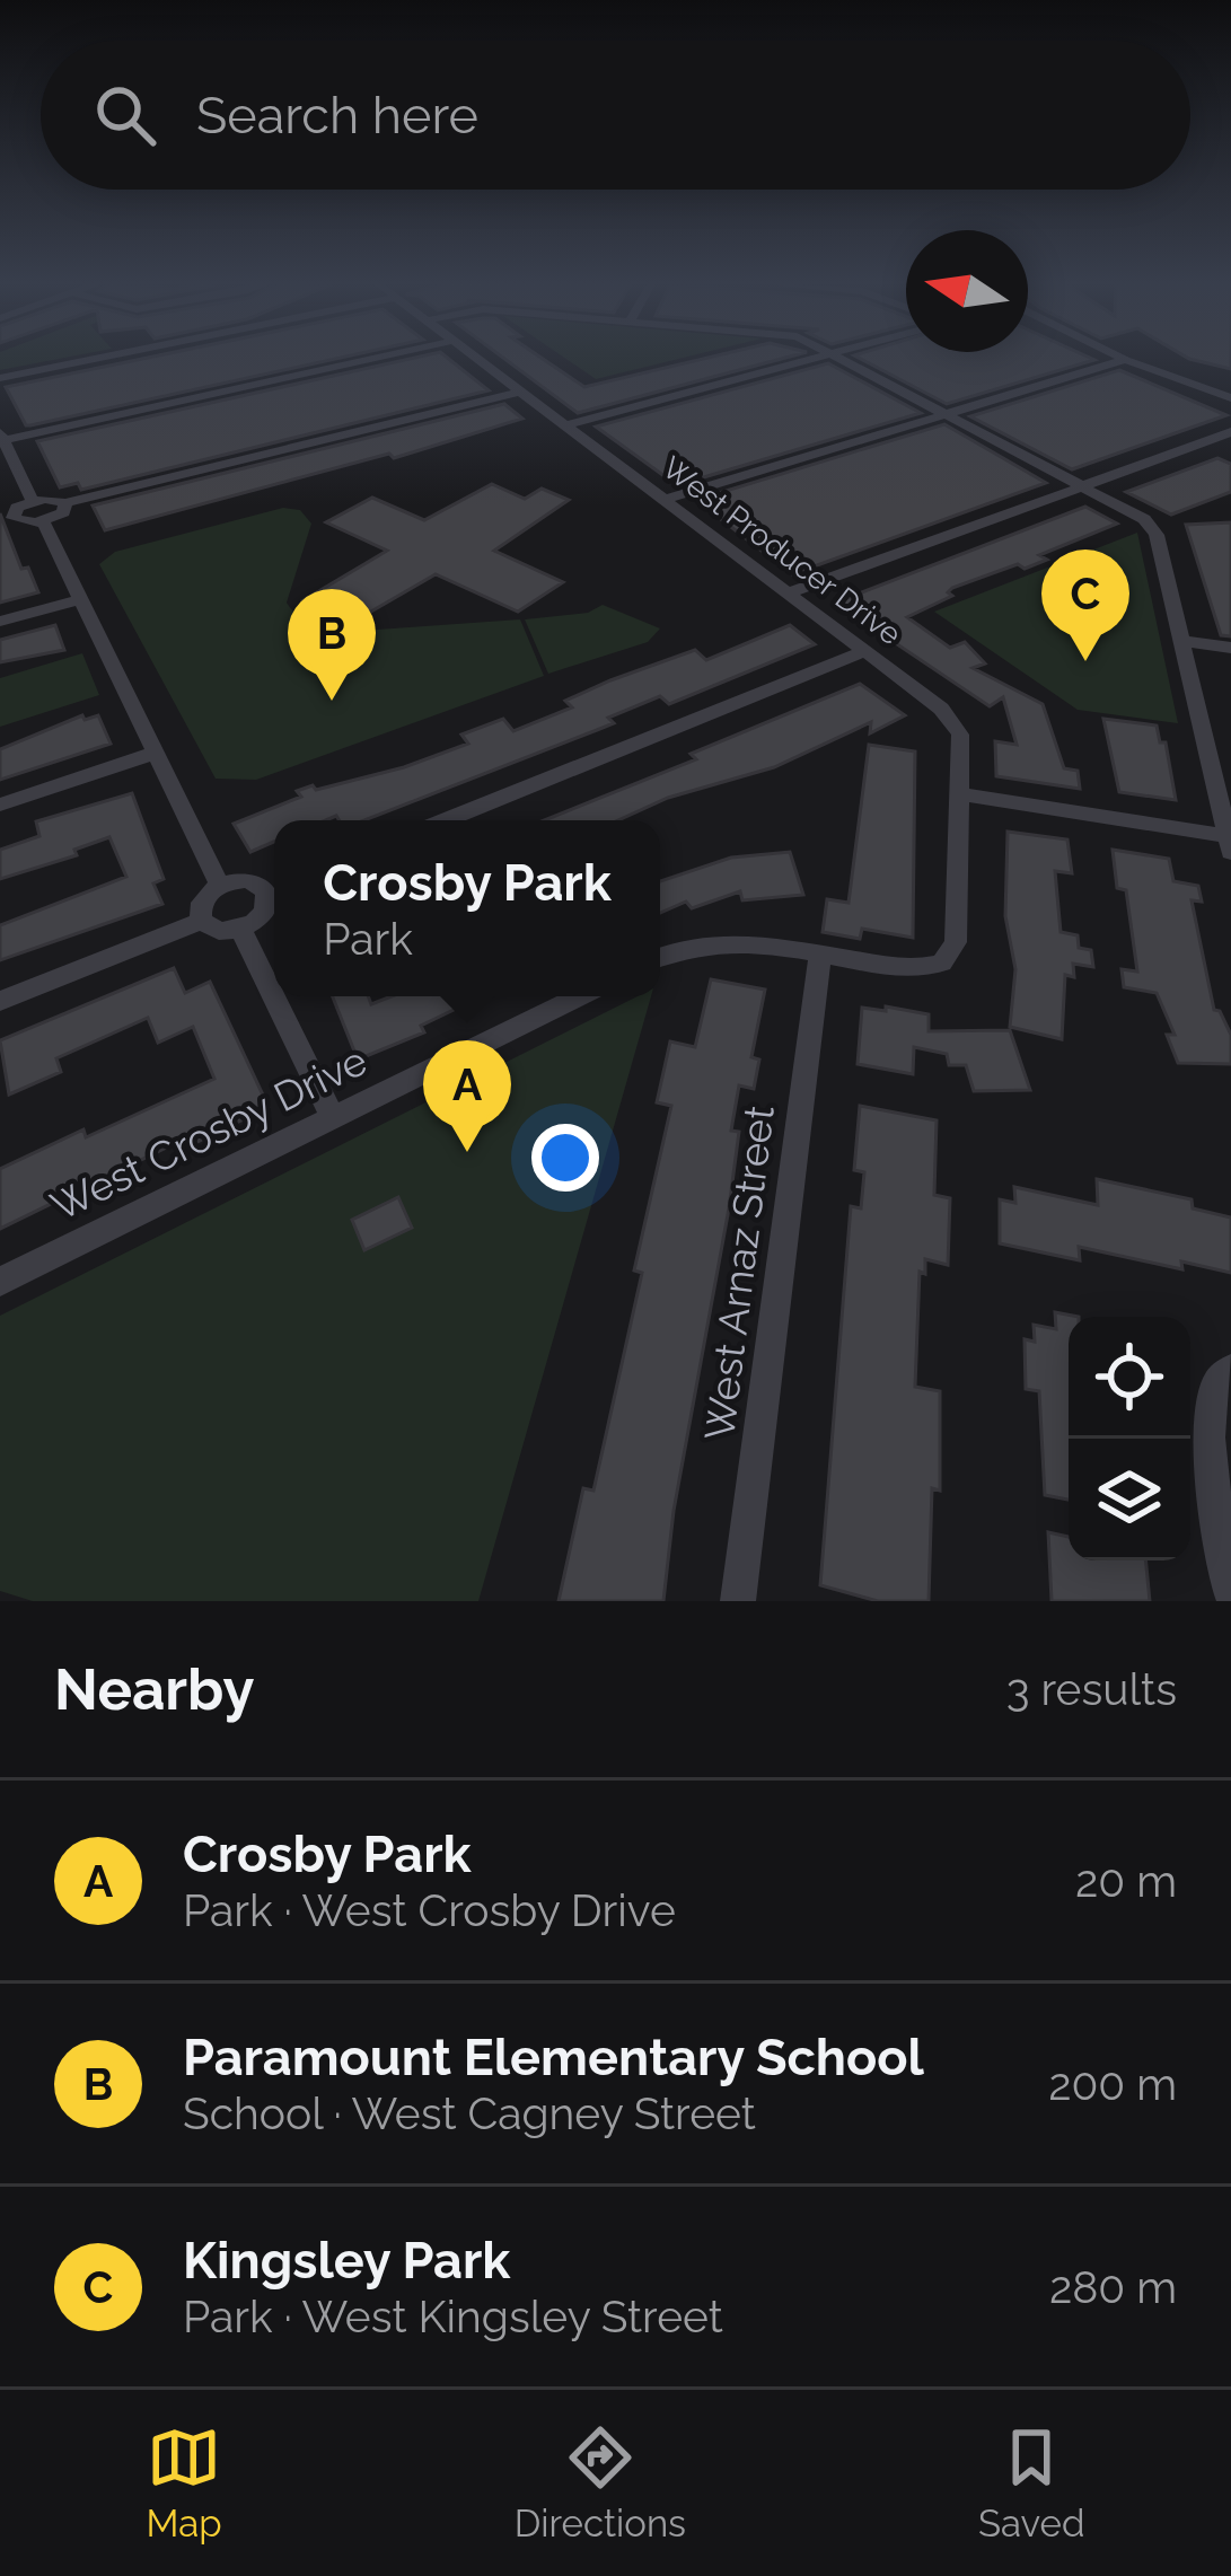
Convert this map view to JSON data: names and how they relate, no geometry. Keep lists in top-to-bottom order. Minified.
{"streets":{"street":["West Producer Drive","West Crosby Drive","West Arnaz Street"]},"crossings":[["West Producer Drive","West Arnaz Street"]],"north":"left","page":{"search":"Search here","pins":["C","B","A"],"popup":["Crosby Park","Park"],"heading":["Nearby","3 results"],"list":[{"mark":"A","name":"Crosby Park","note":"Park · West Crosby Drive","value":"20 m"},{"mark":"B","name":"Paramount Elementary School","note":"School · West Cagney Street","value":"200 m"},{"mark":"C","name":"Kingsley Park","note":"Park · West Kingsley Street","value":"280 m"}],"nav":["Map","Directions","Saved"]}}
